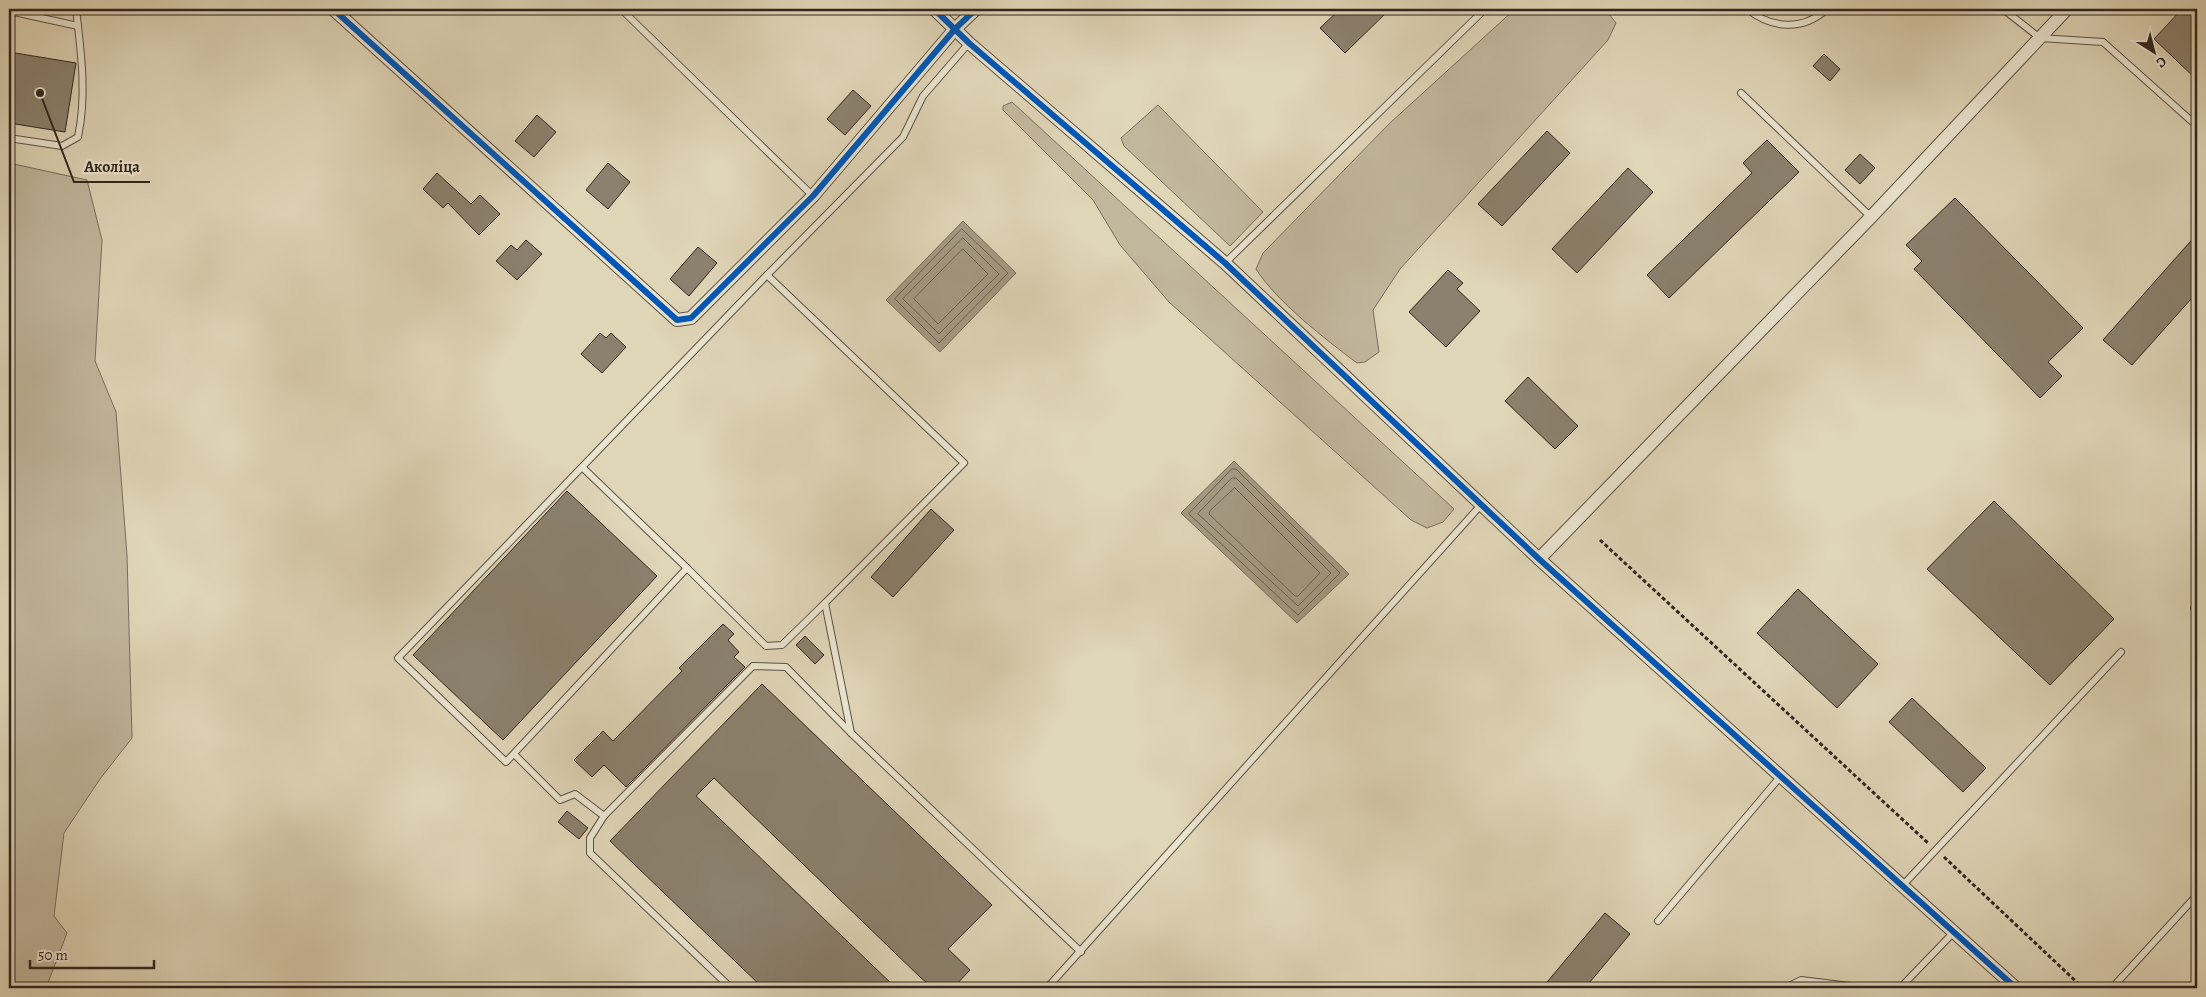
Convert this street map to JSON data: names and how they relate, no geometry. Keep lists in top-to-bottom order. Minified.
{"places":["Аколіца"],"scale_bar":"50 m","north":"bottom right"}
